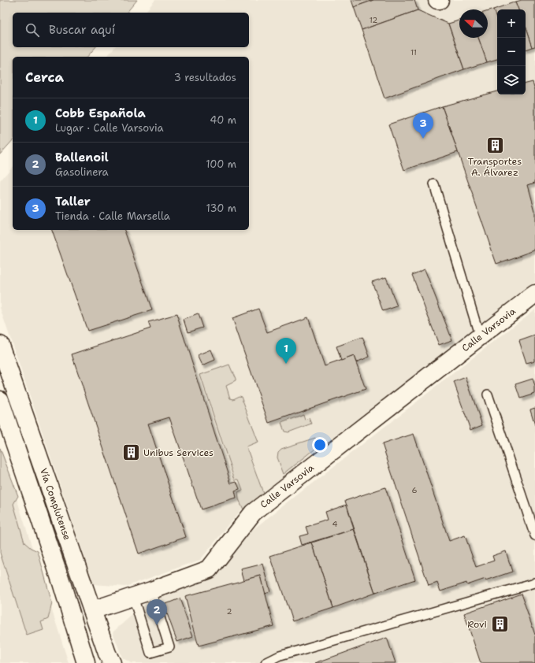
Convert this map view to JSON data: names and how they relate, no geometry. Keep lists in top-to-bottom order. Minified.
{"streets":{"main road":["Calle Varsovia","Vía Complutense"]},"crossings":[["Calle Varsovia","Vía Complutense"]],"places":{"building":["Transportes A. Álvarez","Unibus Services","Rovi"]},"house_numbers":["12","11","6","4","2"],"north":"left","page":{"map_buttons":["+","−"],"search":"Buscar aquí","heading":["Cerca","3 resultados"],"list":[{"mark":"1","name":"Cobb Española","note":"Lugar · Calle Varsovia","value":"40 m"},{"mark":"2","name":"Ballenoil","note":"Gasolinera","value":"100 m"},{"mark":"3","name":"Taller","note":"Tienda · Calle Marsella","value":"130 m"}],"pins":["3","1","2"]}}
